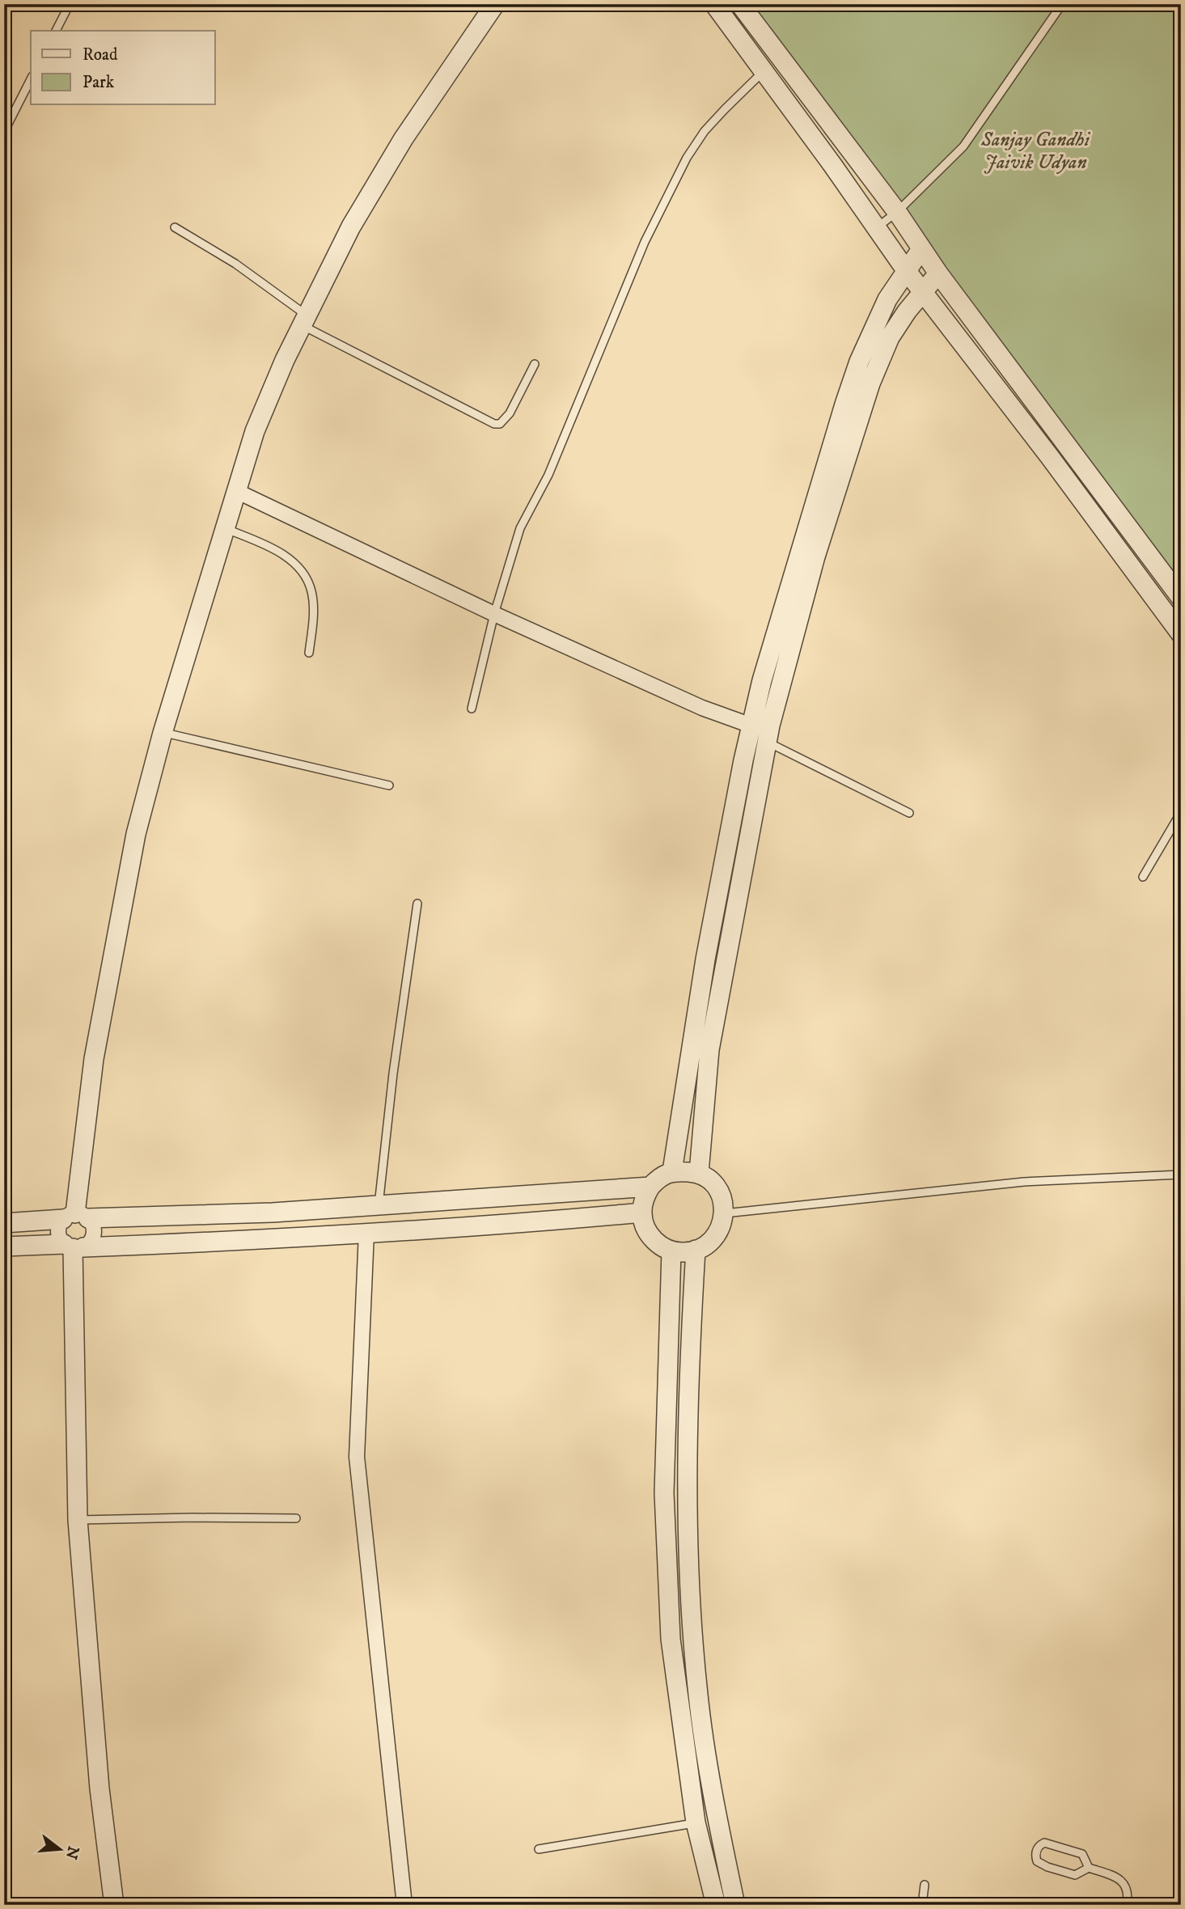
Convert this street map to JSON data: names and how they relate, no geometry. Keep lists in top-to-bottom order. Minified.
{"parks":["Sanjay Gandhi Jaivik Udyan"],"legend":["Road","Park"],"north":"right"}
